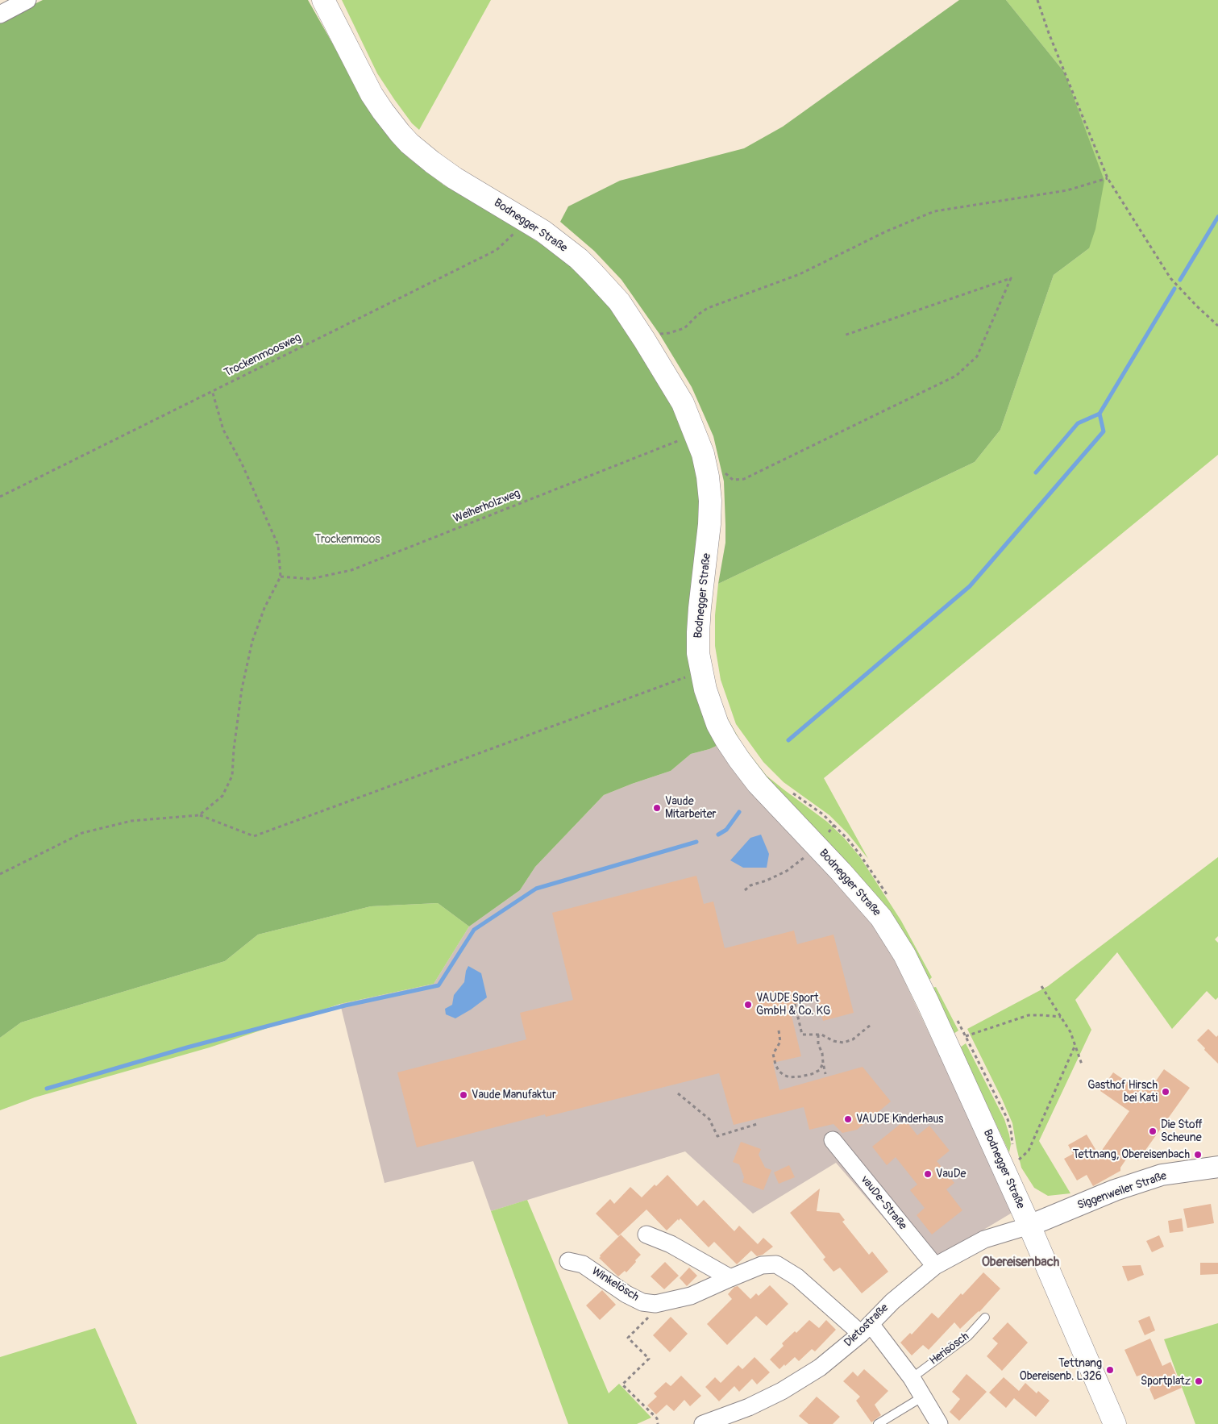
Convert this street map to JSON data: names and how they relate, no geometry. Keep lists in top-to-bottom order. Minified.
{"streets":{"main road":["Bodnegger Straße"],"street":["Siggenweiler Straße","vauDe-Straße","Winkelösch","Dietostraße"],"lane":["Herisösch"],"path":["Trockenmoosweg","Weiherholzweg"]},"crossings":[["Bodnegger Straße","Trockenmoosweg"],["Bodnegger Straße","Weiherholzweg"],["Bodnegger Straße","Siggenweiler Straße"],["Bodnegger Straße","Dietostraße"],["Siggenweiler Straße","Dietostraße"],["vauDe-Straße","Dietostraße"],["Winkelösch","Dietostraße"]],"districts":["Obereisenbach"],"parks":["Trockenmoos"],"places":["Vaude Mitarbeiter","VAUDE Sport GmbH & Co. KG","Gasthof Hirsch bei Kati","Vaude Manufaktur","VAUDE Kinderhaus","Die Stoff Scheune","Tettnang, Obereisenbach","VauDe","Tettnang Obereisenb. L326","Sportplatz"]}
